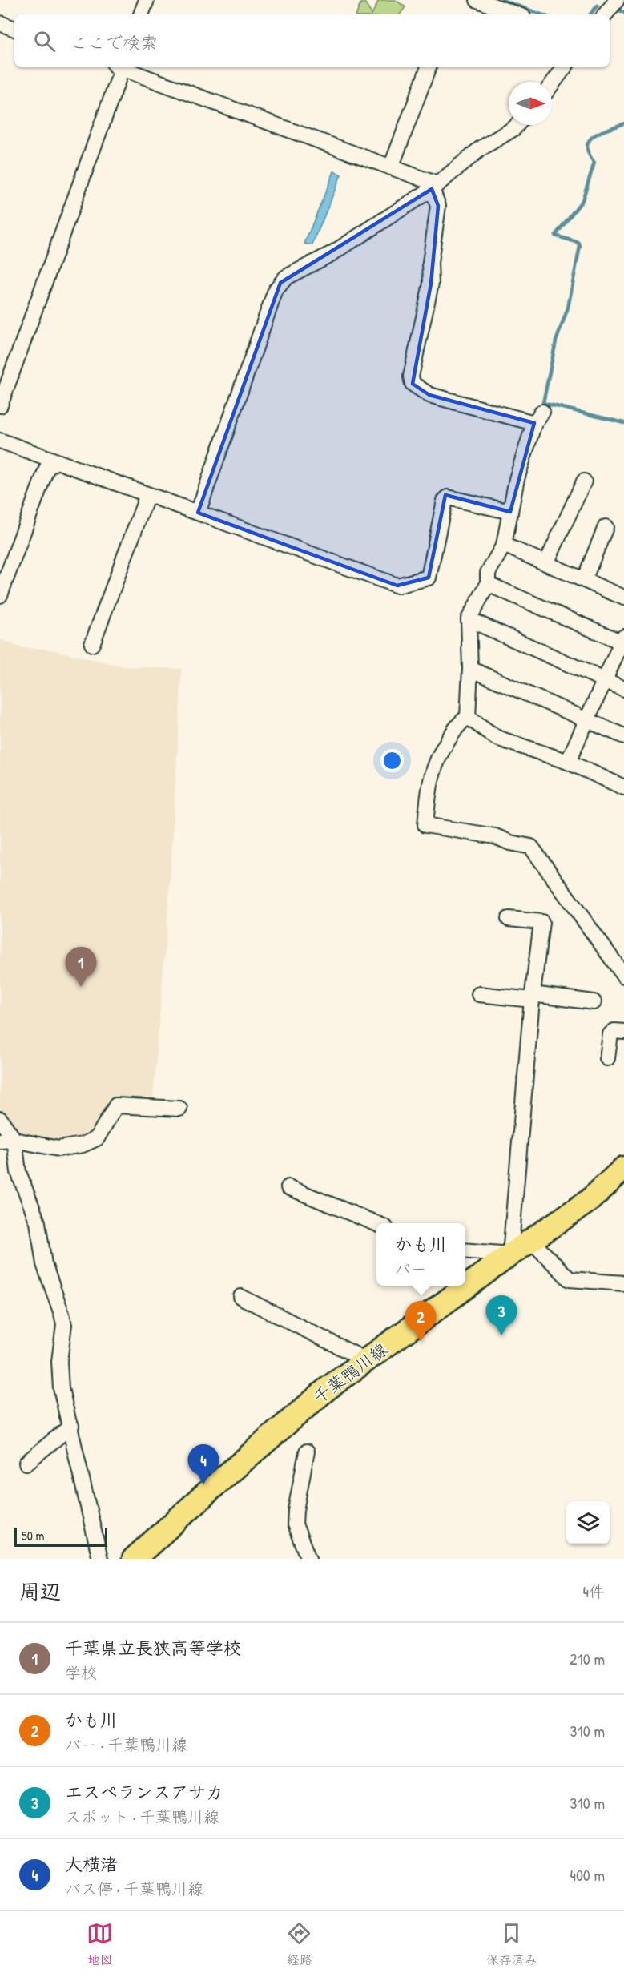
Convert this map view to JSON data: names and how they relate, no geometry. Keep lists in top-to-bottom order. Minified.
{"streets":{"main road":["千葉鴨川線"]},"scale_bar":"50 m","north":"right","page":{"search":"ここで検索","pins":["1","3","2","4"],"popup":["かも川","バー"],"scale":"50 m","heading":["周辺","4件"],"list":[{"mark":"1","name":"千葉県立長狭高等学校","note":"学校","value":"210 m"},{"mark":"2","name":"かも川","note":"バー · 千葉鴨川線","value":"310 m"},{"mark":"3","name":"エスペランスアサカ","note":"スポット · 千葉鴨川線","value":"310 m"},{"mark":"4","name":"大横渚","note":"バス停 · 千葉鴨川線","value":"400 m"}],"nav":["地図","経路","保存済み"]}}
